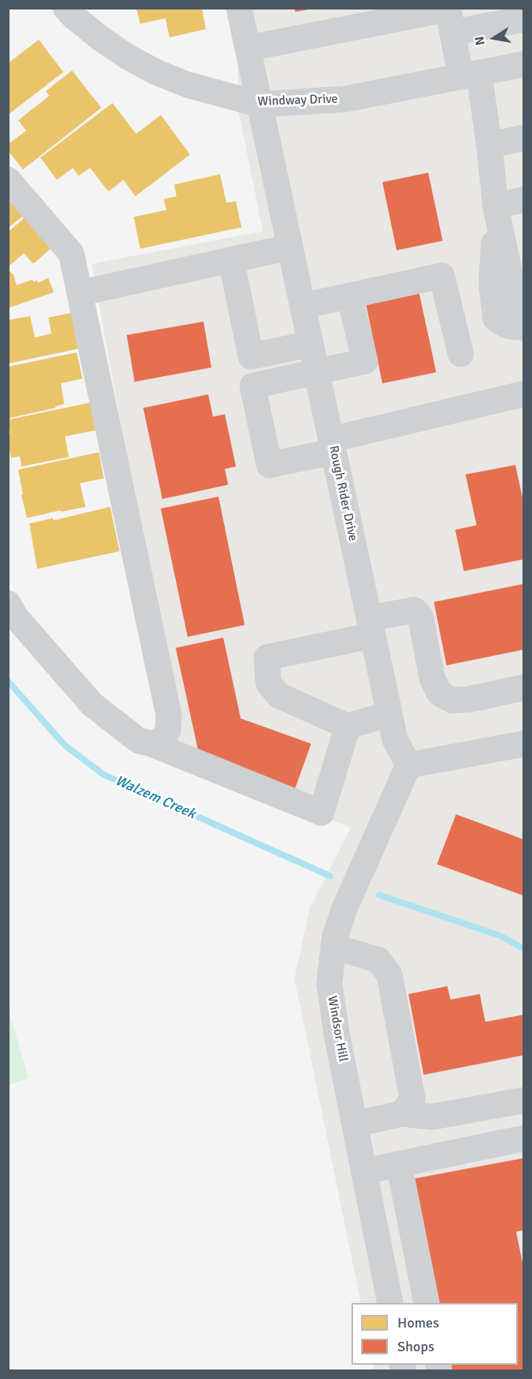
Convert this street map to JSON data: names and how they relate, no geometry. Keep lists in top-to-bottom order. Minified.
{"streets":{"street":["Windway Drive","Rough Rider Drive","Windsor Hill"]},"crossings":[["Windway Drive","Rough Rider Drive"],["Rough Rider Drive","Windsor Hill"]],"water":["Walzem Creek"],"legend":["Homes","Shops"],"north":"left"}
